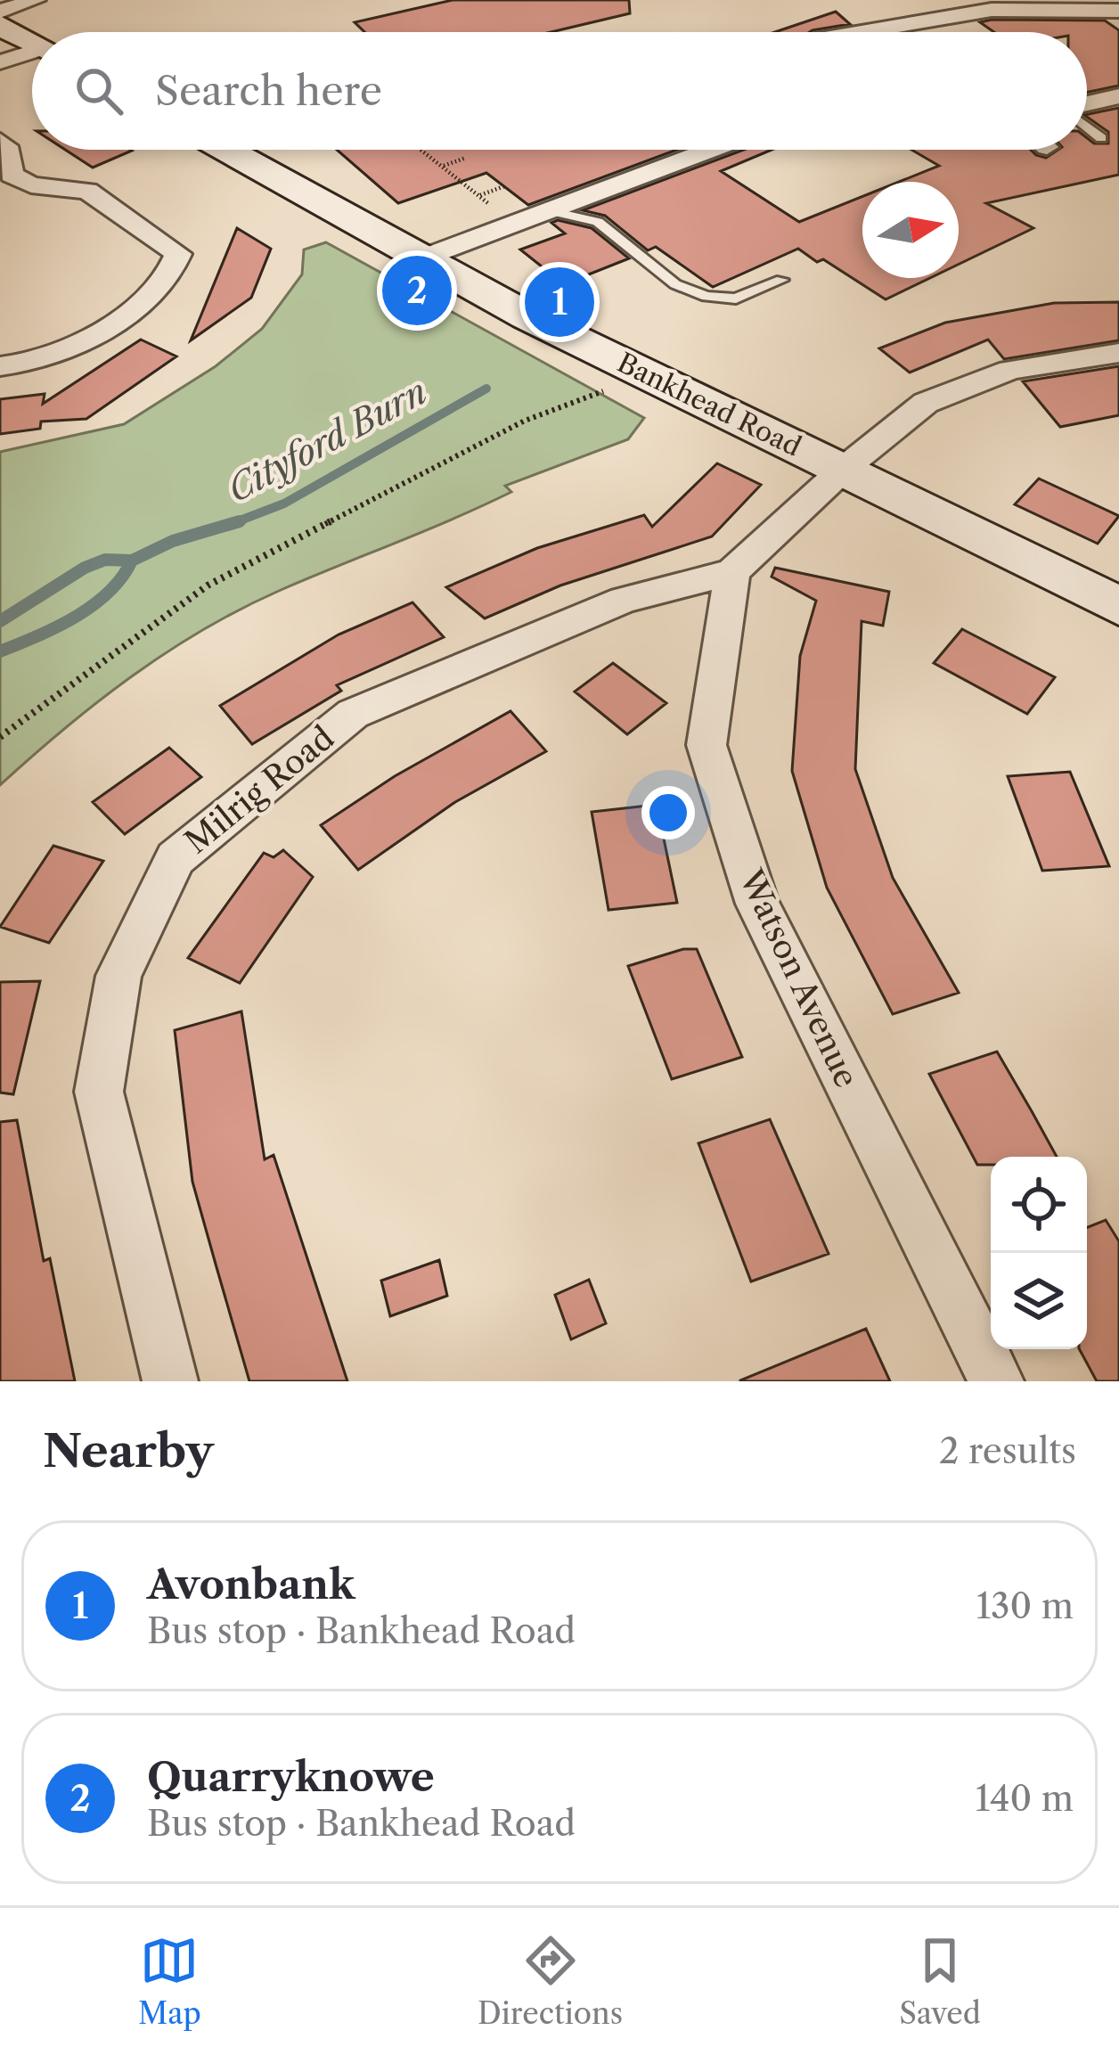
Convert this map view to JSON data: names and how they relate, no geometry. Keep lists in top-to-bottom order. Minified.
{"streets":{"street":["Bankhead Road","Milrig Road","Watson Avenue"]},"crossings":[["Milrig Road","Watson Avenue"]],"water":["Cityford Burn"],"north":"right","page":{"search":"Search here","pins":["2","1"],"heading":["Nearby","2 results"],"list":[{"mark":"1","name":"Avonbank","note":"Bus stop · Bankhead Road","value":"130 m"},{"mark":"2","name":"Quarryknowe","note":"Bus stop · Bankhead Road","value":"140 m"}],"nav":["Map","Directions","Saved"]}}
